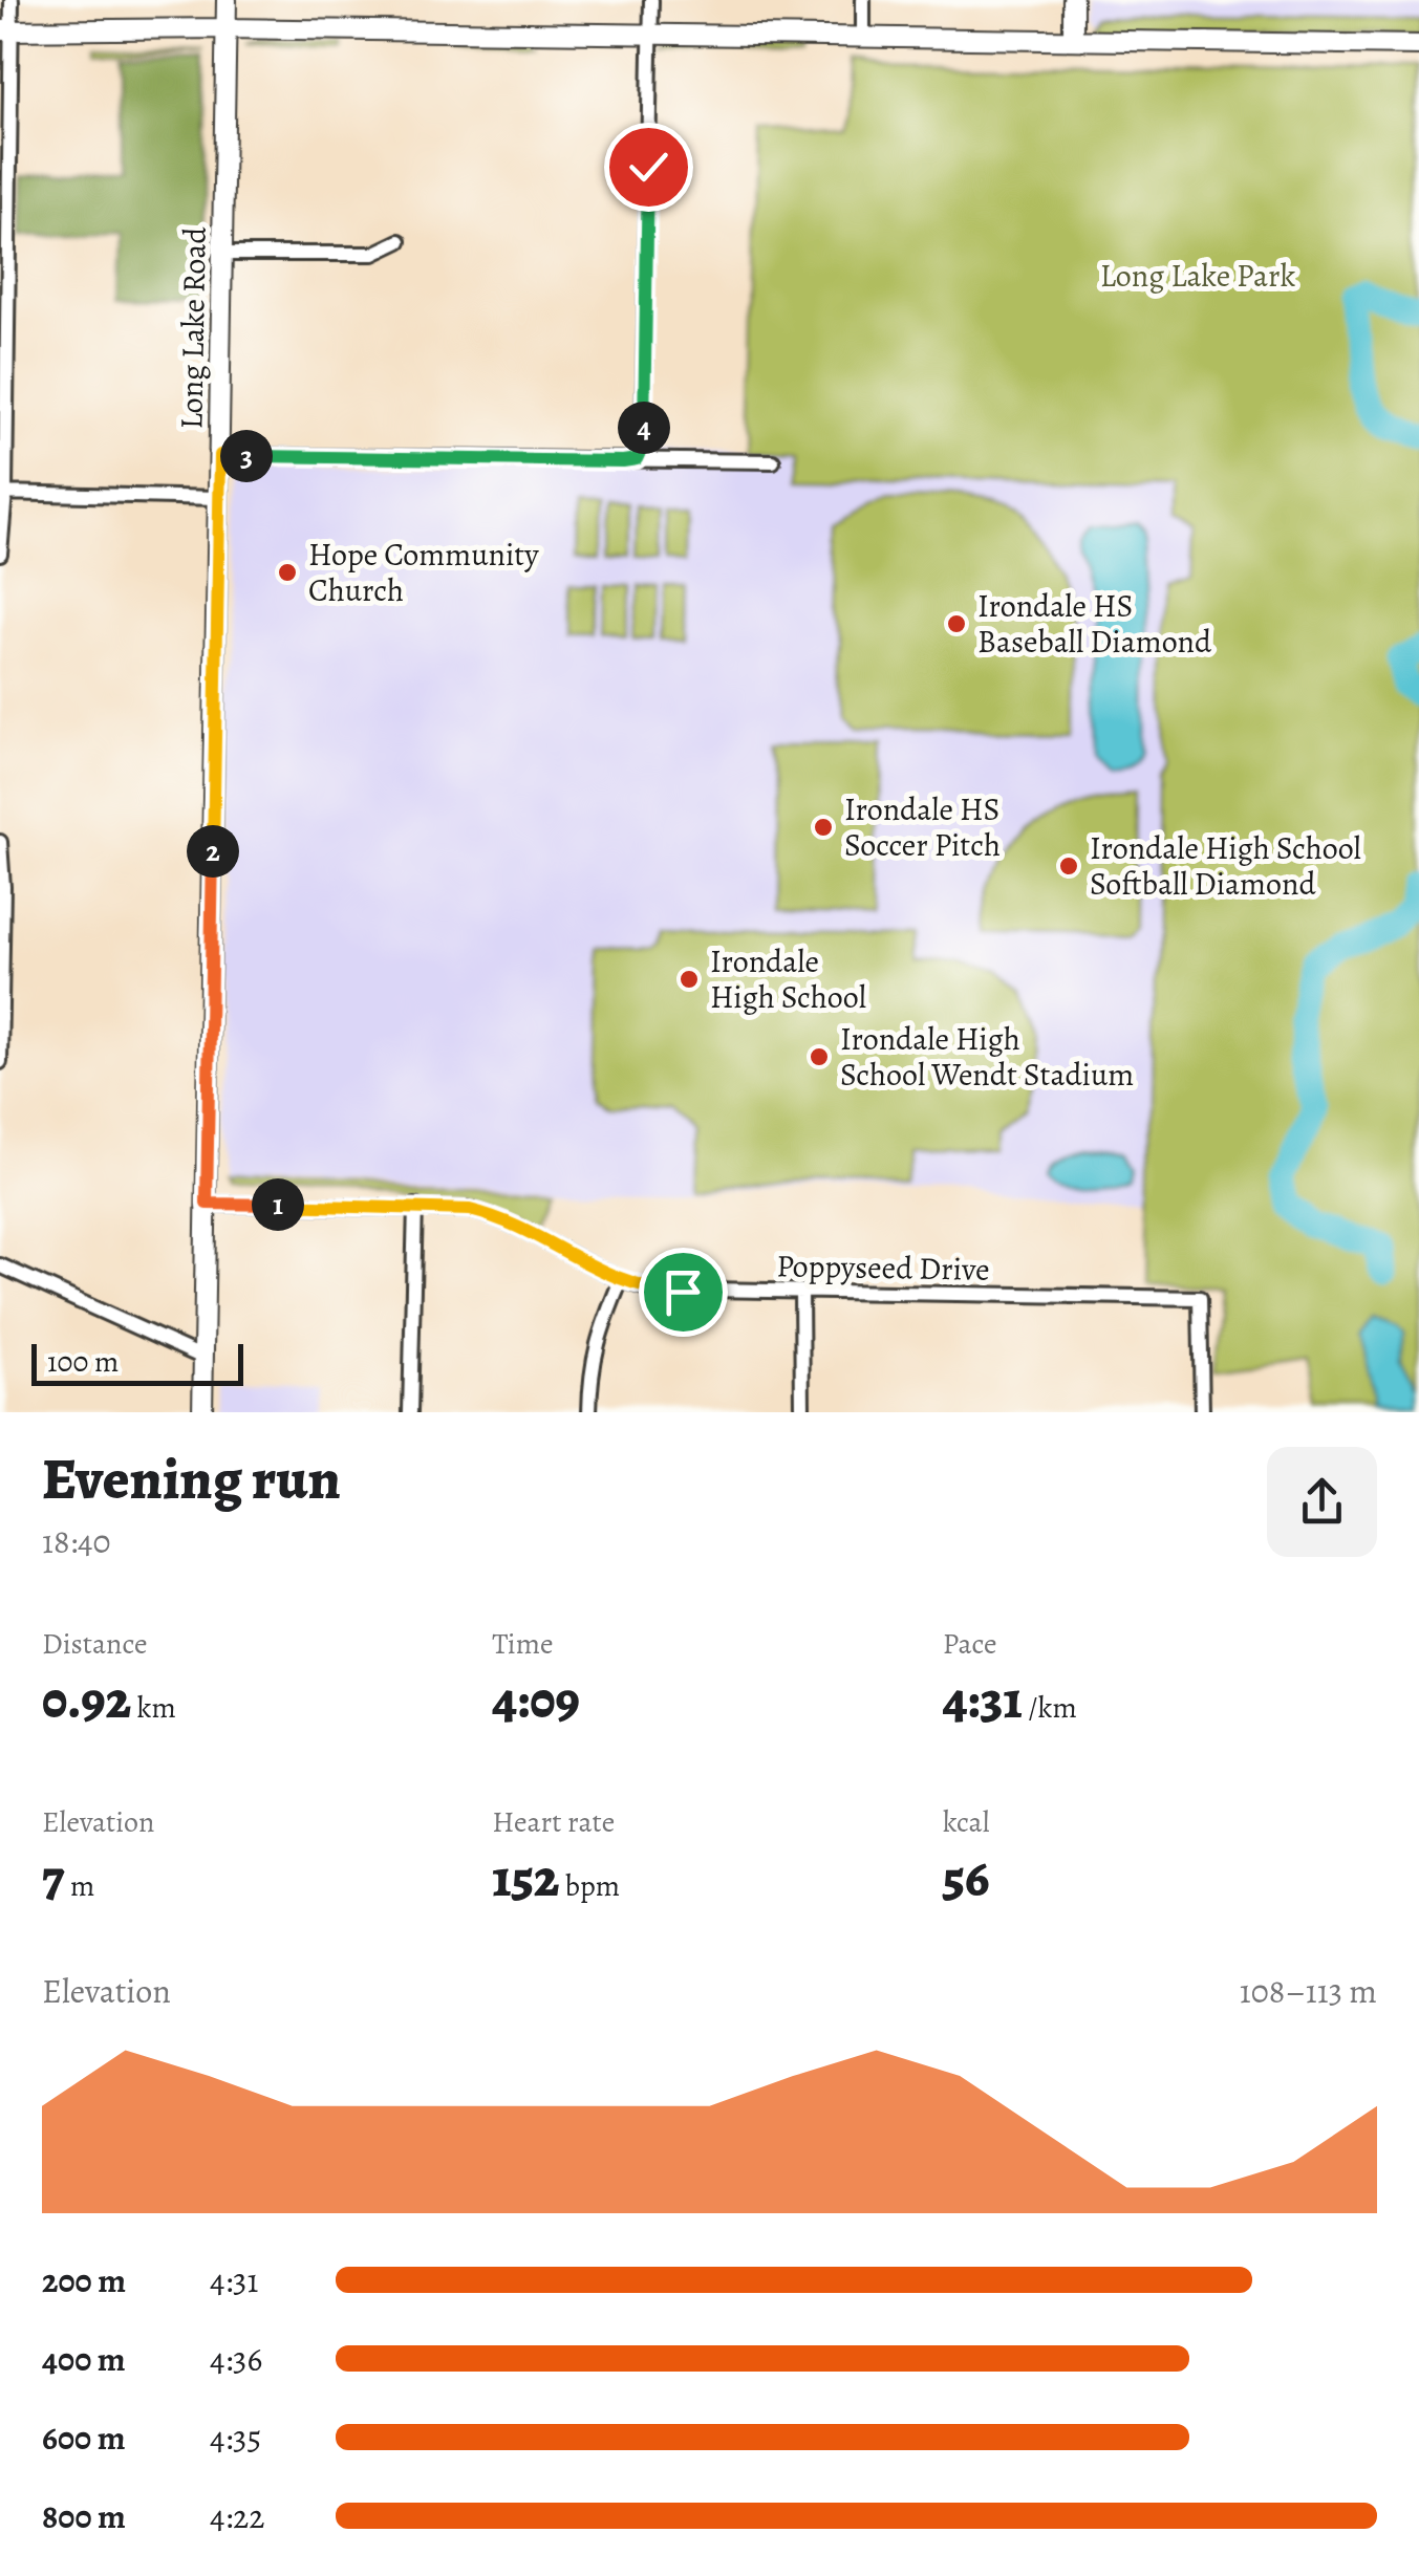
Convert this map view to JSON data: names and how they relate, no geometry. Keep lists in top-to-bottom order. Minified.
{"streets":{"street":["Long Lake Road","Poppyseed Drive"]},"crossings":[["Long Lake Road","Poppyseed Drive"]],"parks":["Long Lake Park"],"places":["Hope Community Church","Irondale HS Baseball Diamond","Irondale HS Soccer Pitch","Irondale High School Softball Diamond","Irondale High School","Irondale High School Wendt Stadium"],"scale_bar":"100 m","page":{"pins":["4","3","2","1"],"scale":"100 m","heading":["Evening run","18:40"],"stats":[["Distance","0.92 km"],["Time","4:09"],["Pace","4:31 /km"],["Elevation","7 m"],["Heart rate","152 bpm"],["kcal","56"]],"chart":["Elevation","108–113 m"],"list":[{"name":"200 m","note":"4:31"},{"name":"400 m","note":"4:36"},{"name":"600 m","note":"4:35"},{"name":"800 m","note":"4:22"}]}}
